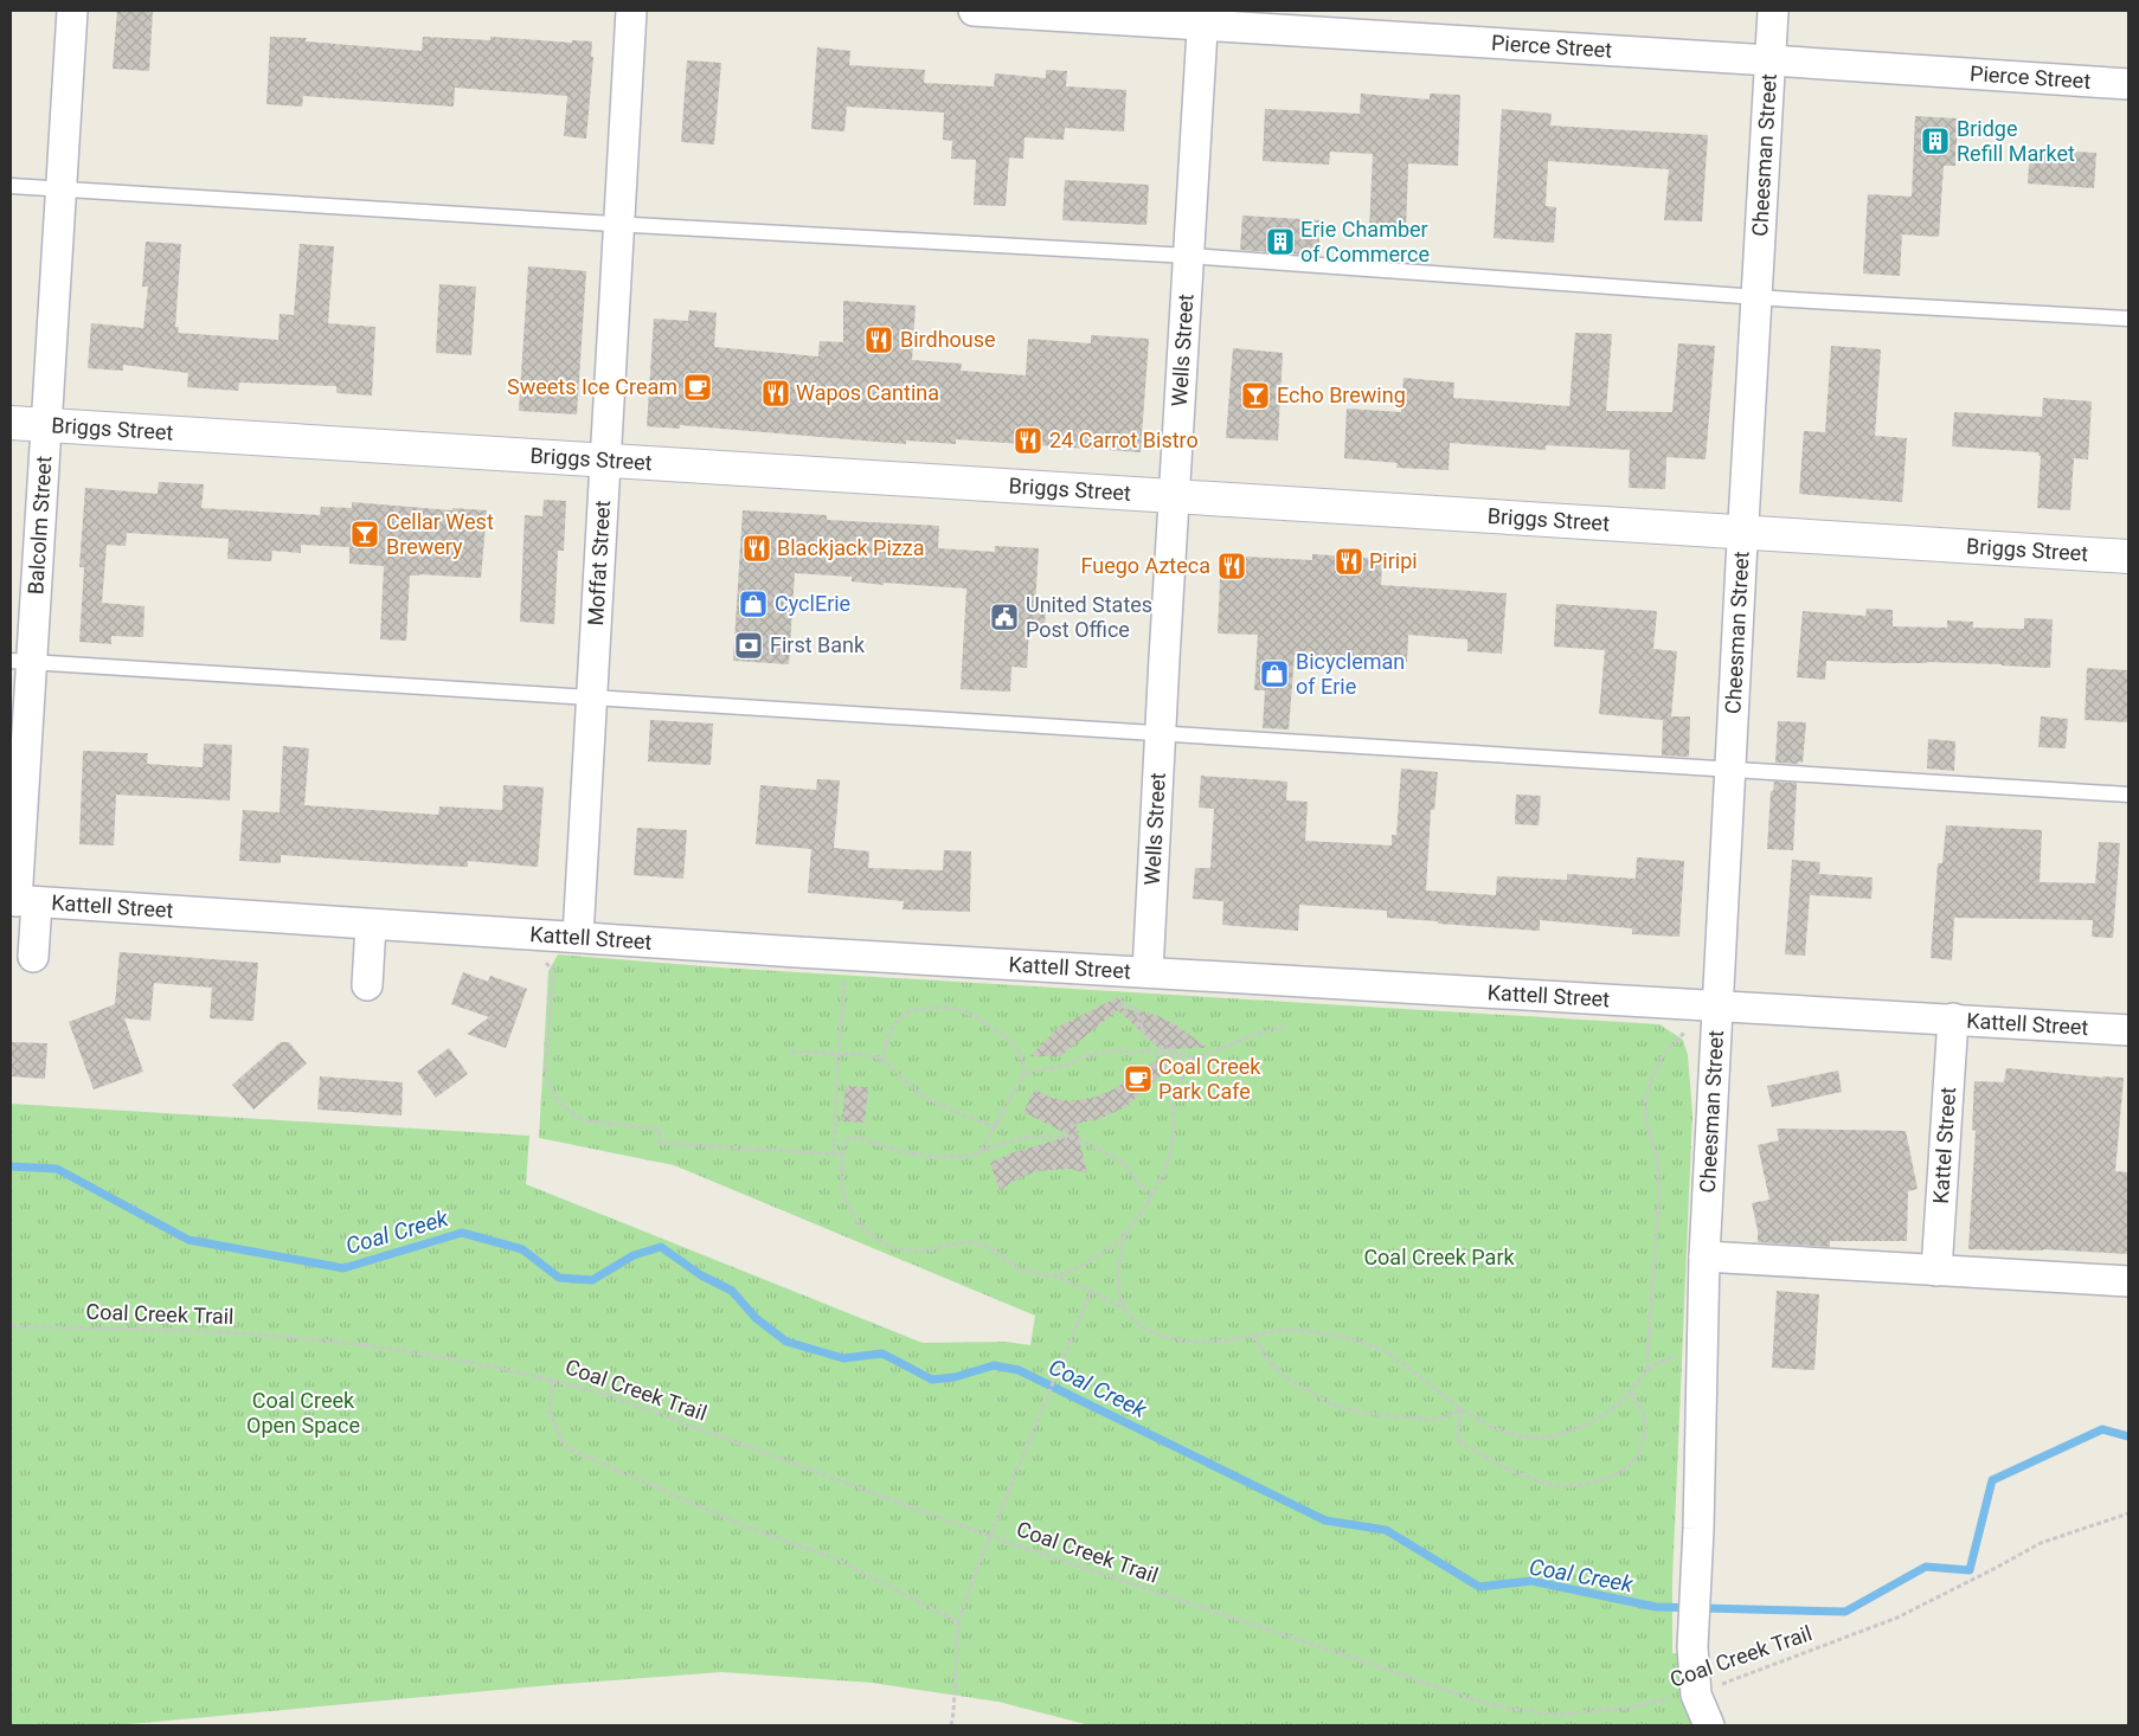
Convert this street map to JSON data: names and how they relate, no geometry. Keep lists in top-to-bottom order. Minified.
{"streets":{"street":["Pierce Street","Cheesman Street","Wells Street","Briggs Street","Balcolm Street","Moffat Street","Kattell Street","Kattel Street"],"path":["Coal Creek Trail"]},"crossings":[["Pierce Street","Cheesman Street"],["Pierce Street","Wells Street"],["Cheesman Street","Briggs Street"],["Cheesman Street","Kattell Street"],["Cheesman Street","Coal Creek Trail"],["Wells Street","Briggs Street"],["Wells Street","Kattell Street"],["Briggs Street","Balcolm Street"],["Briggs Street","Moffat Street"],["Balcolm Street","Kattell Street"],["Moffat Street","Kattell Street"],["Kattell Street","Kattel Street"]],"water":["Coal Creek"],"parks":["Coal Creek Park","Coal Creek Open Space"],"places":{"building":["Bridge Refill Market","Erie Chamber of Commerce"],"restaurant":["Birdhouse","Wapos Cantina","24 Carrot Bistro","Blackjack Pizza","Piripi","Fuego Azteca"],"cafe":["Sweets Ice Cream","Coal Creek Park Cafe"],"bar":["Echo Brewing","Cellar West Brewery"],"shop":["CyclErie","Bicycleman of Erie"],"public building":["United States Post Office"],"bank":["First Bank"]}}
